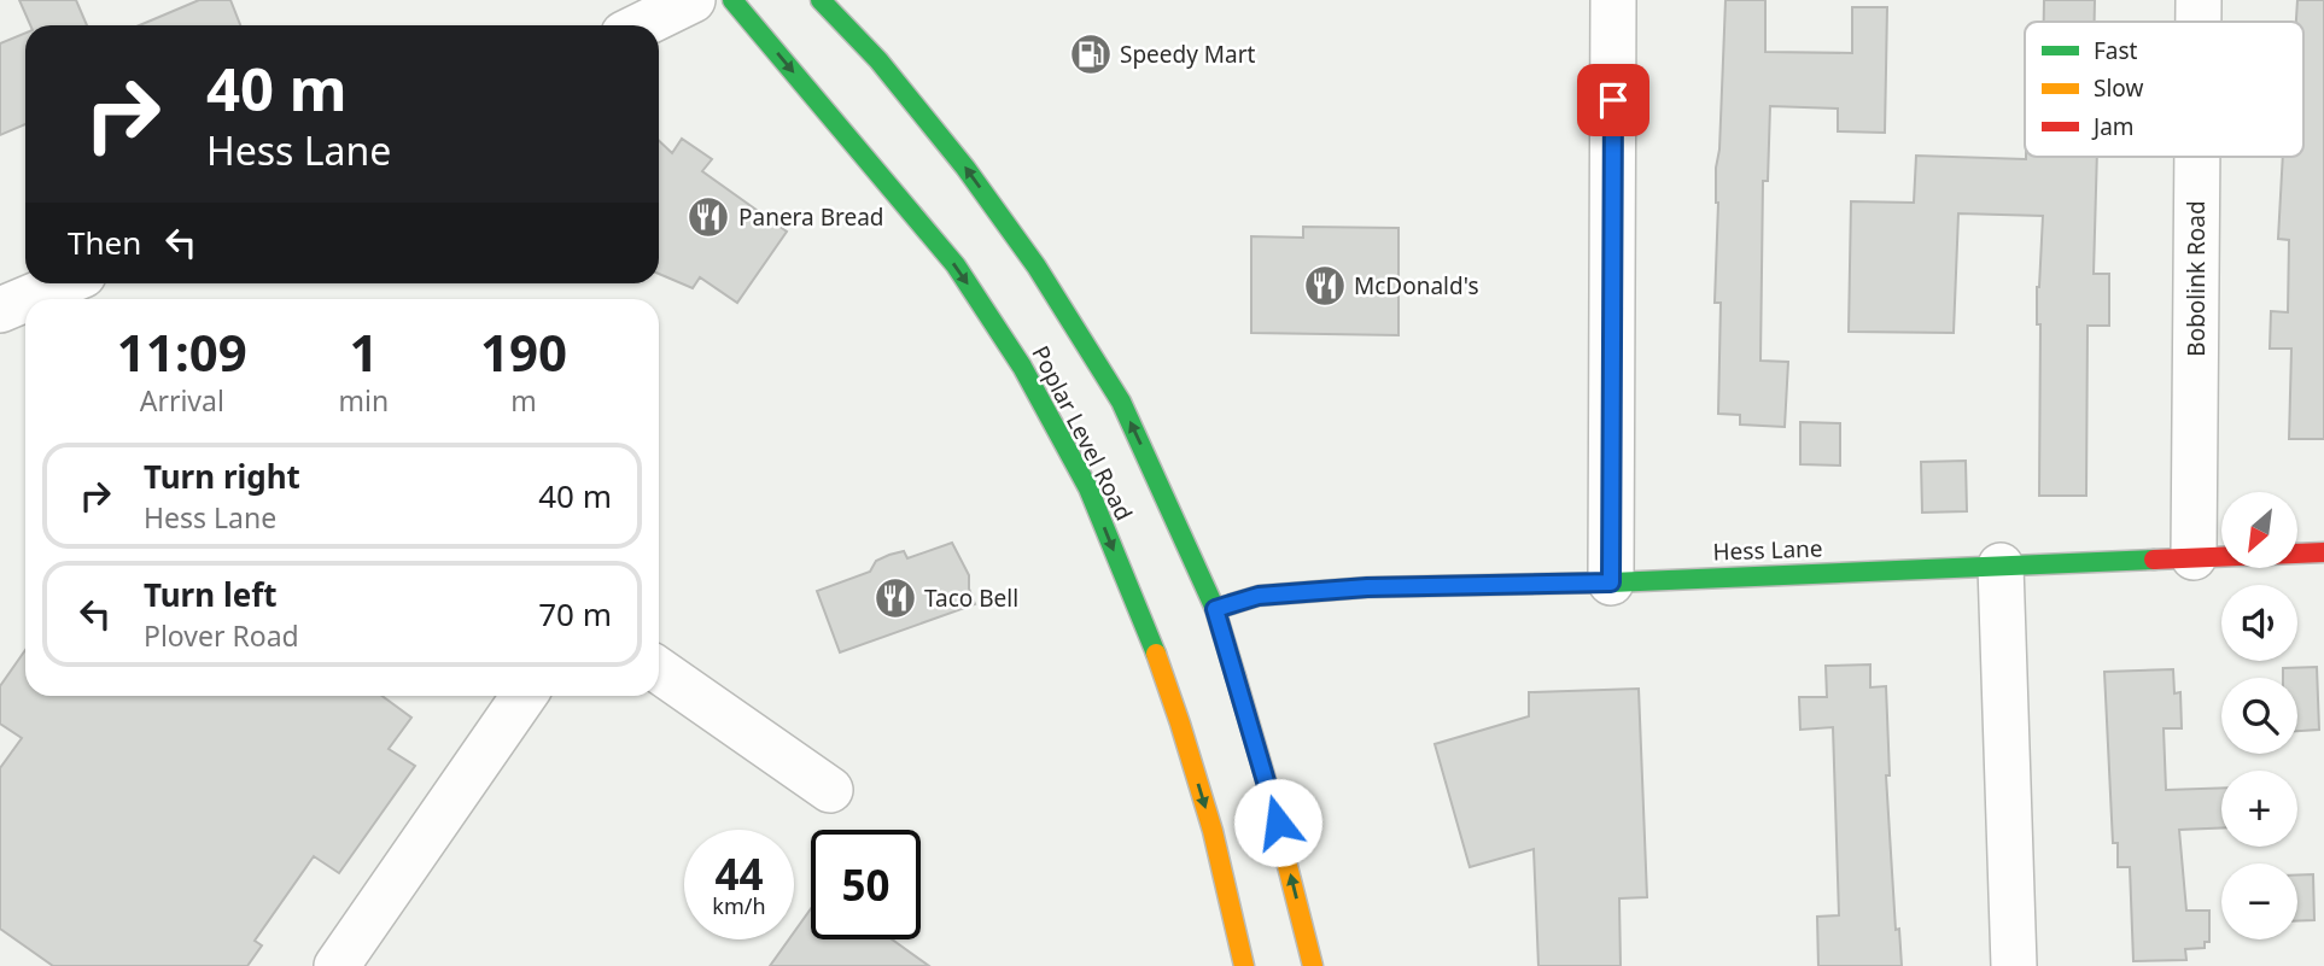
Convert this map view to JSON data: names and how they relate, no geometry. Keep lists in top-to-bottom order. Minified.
{"streets":{"main road":["Poplar Level Road","Hess Lane"],"street":["Bobolink Road"]},"crossings":[["Bobolink Road","Hess Lane"],["Poplar Level Road","Hess Lane"]],"places":{"fuel station":["Speedy Mart"],"restaurant":["Panera Bread","McDonald's","Taco Bell"]},"legend":["Fast","Slow","Jam"],"north":"bottom left","page":{"turn":["40 m","Hess Lane"],"then":"Then","eta":["11:09","Arrival","1","min","190","m"],"list":[{"name":"Turn right","note":"Hess Lane","value":"40 m"},{"name":"Turn left","note":"Plover Road","value":"70 m"}],"map_buttons":["+","−"],"speed":"44 km/h","limit":"50"}}
